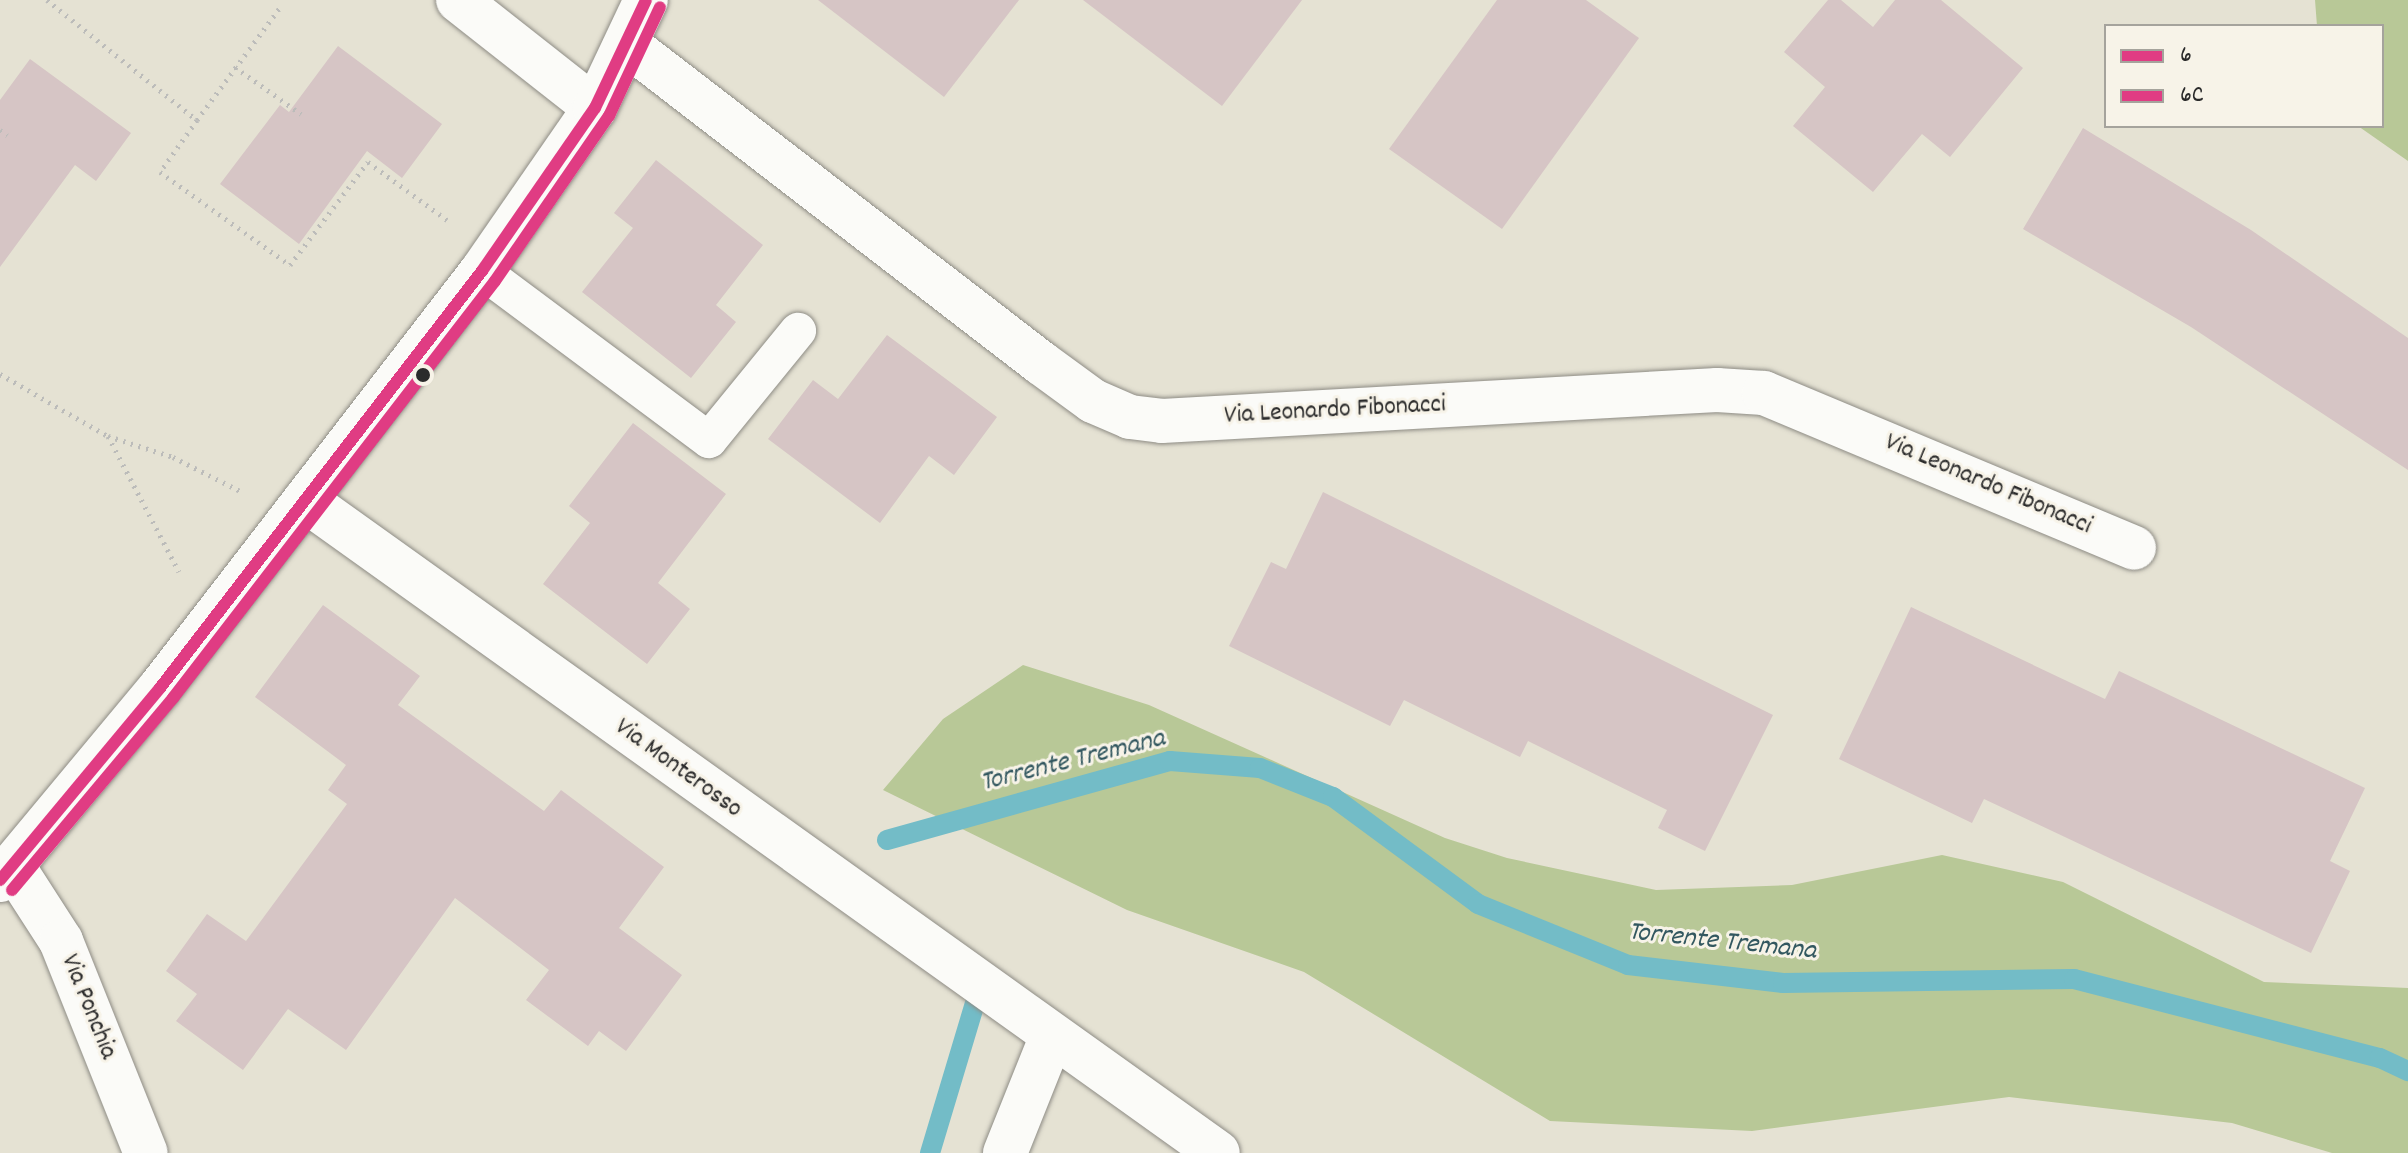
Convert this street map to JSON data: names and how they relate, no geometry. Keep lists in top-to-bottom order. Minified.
{"streets":{"street":["Via Leonardo Fibonacci","Via Monterosso","Via Ponchia"]},"water":["Torrente Tremana"],"lines":["transit line 6","transit line 6C"],"legend":["6","6C"]}
